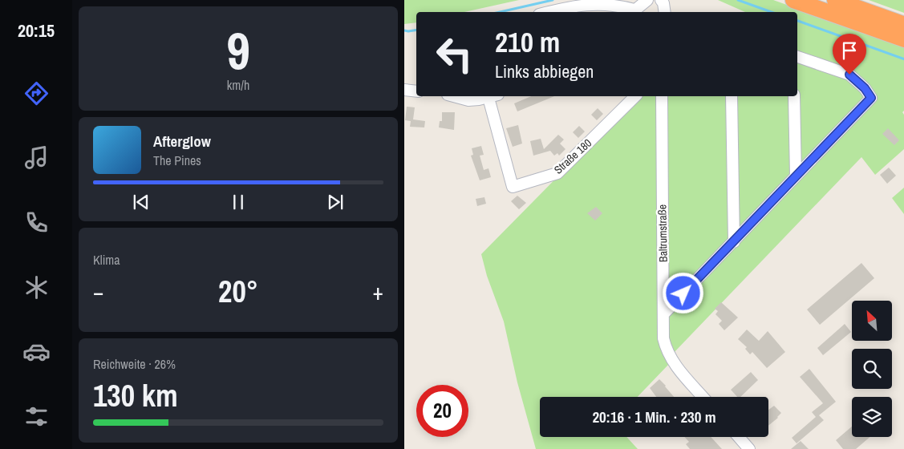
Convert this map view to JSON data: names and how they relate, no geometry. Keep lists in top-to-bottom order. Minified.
{"streets":{"street":["Straße 180","Baltrumstraße"]},"north":"top left","page":{"tabs":"20:15","tile":[["9","km/h"],"Klima",["Reichweite · 26%","130 km"]],"turn":["210 m","Links abbiegen"],"song":["Afterglow","The Pines"],"heat":["−","20°","+"],"limit":"20","trip":"20:16 · 1 Min. · 230 m"}}
